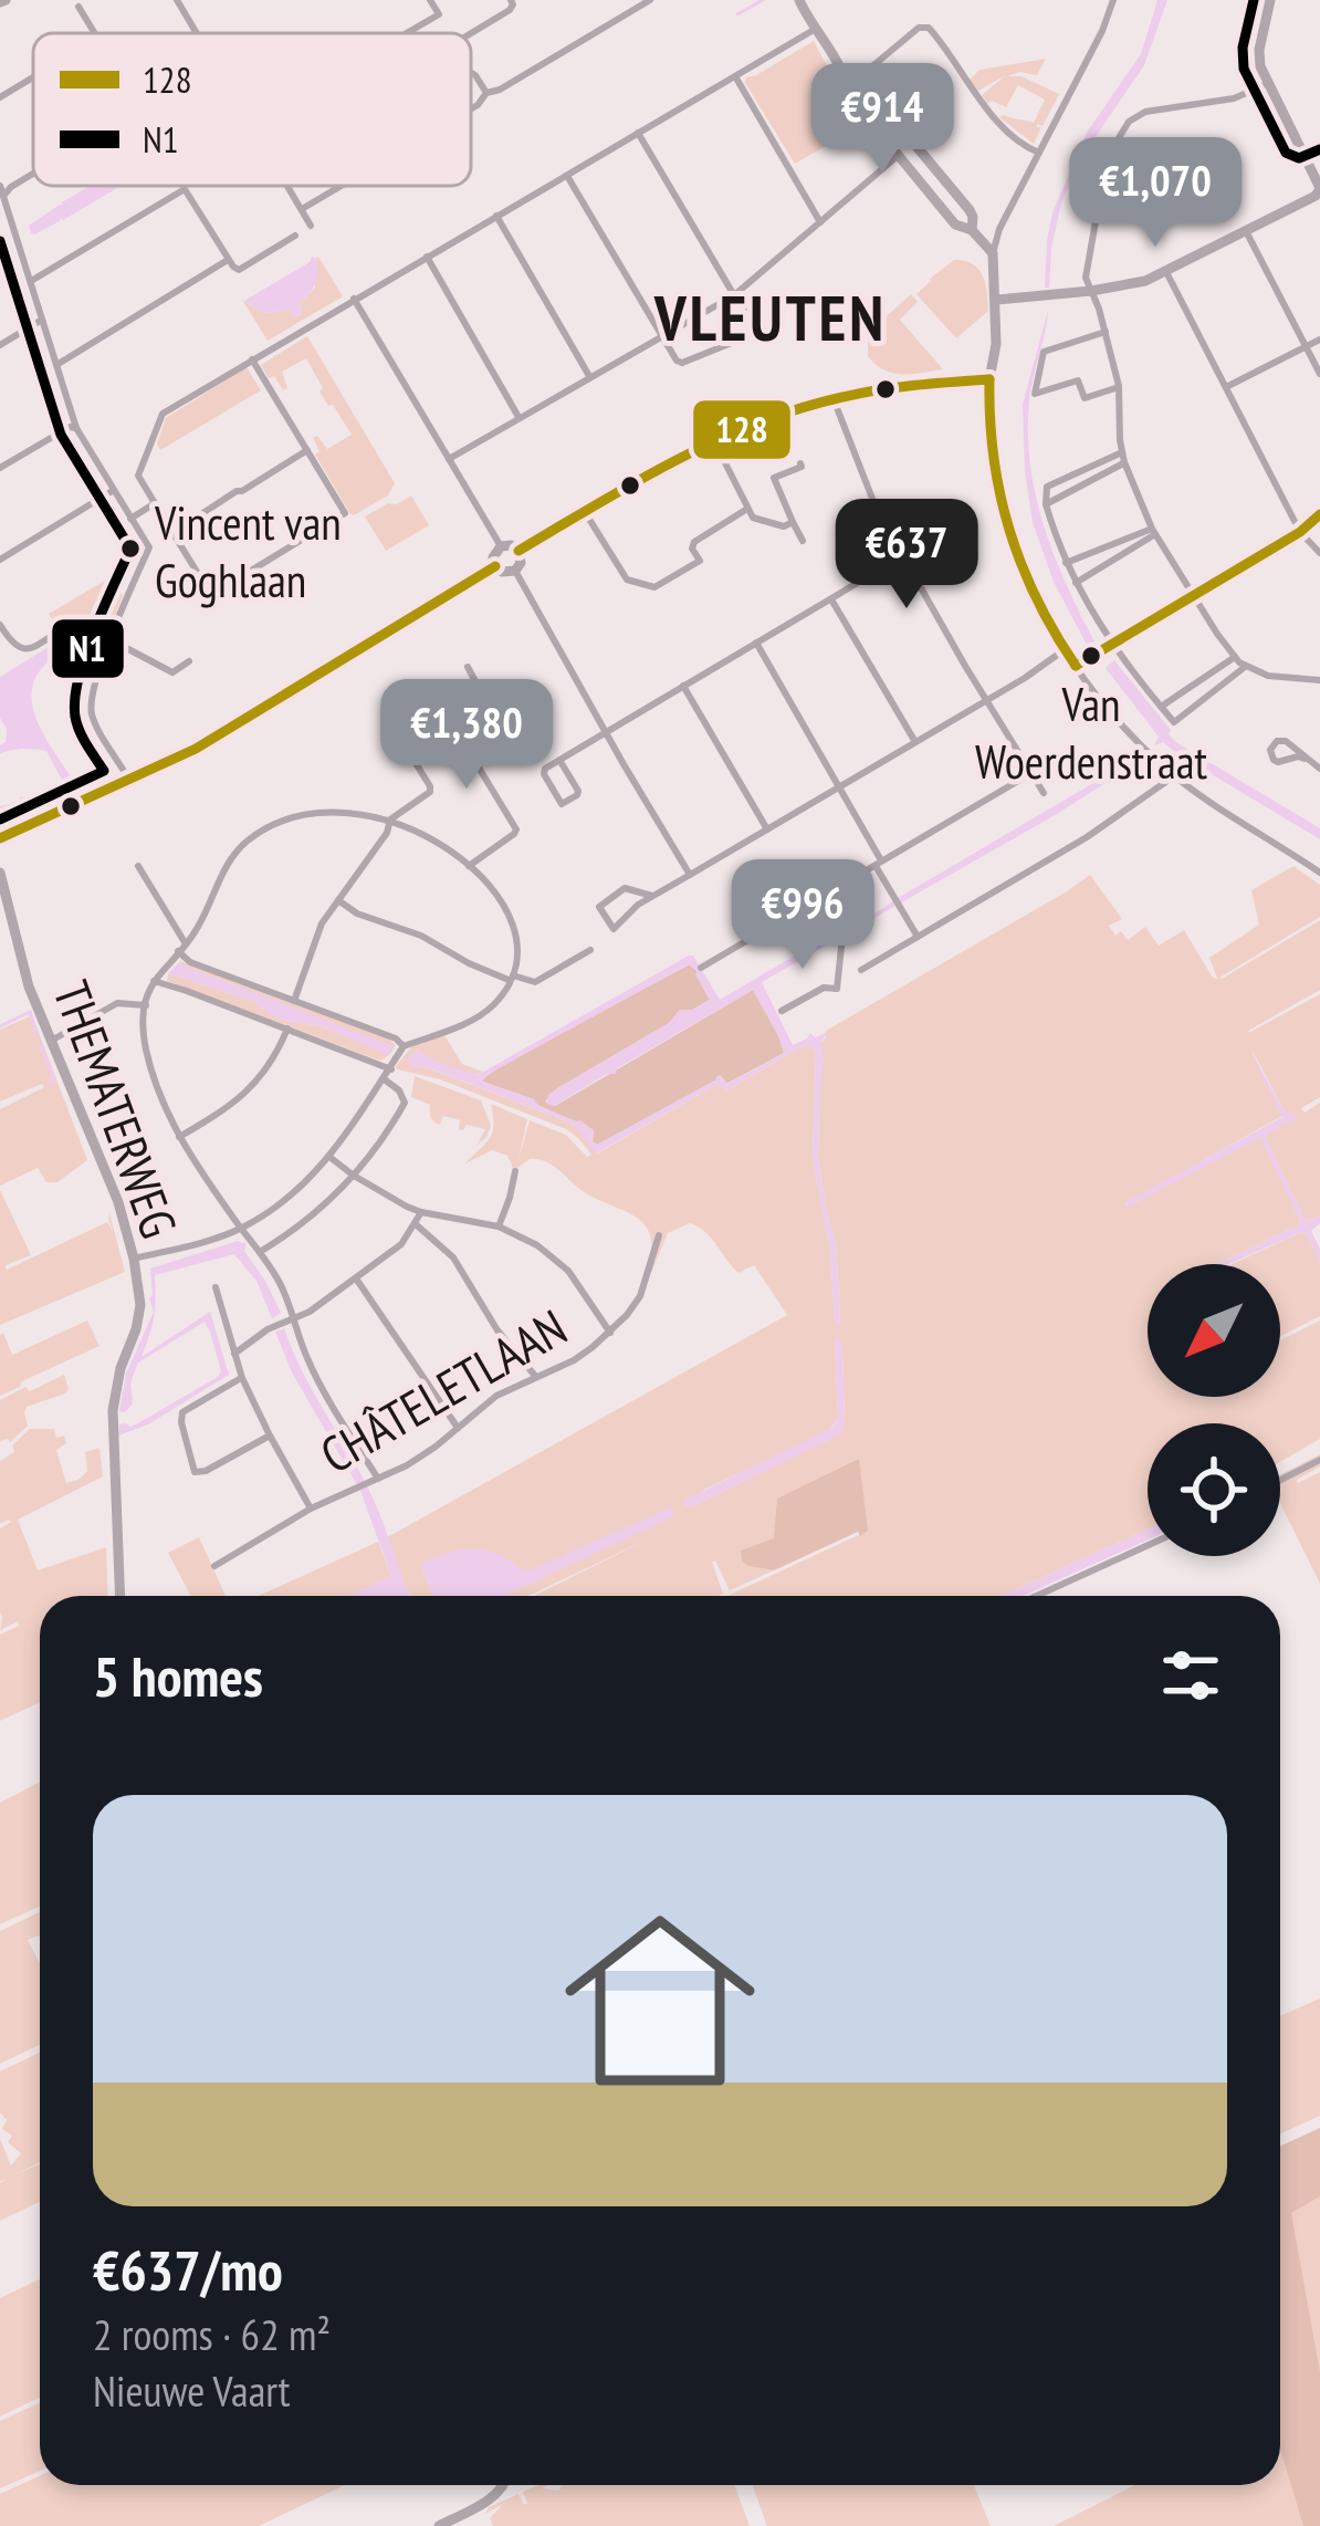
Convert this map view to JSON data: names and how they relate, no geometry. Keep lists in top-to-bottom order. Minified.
{"streets":{"street":["THEMATERWEG","CHÂTELETLAAN"]},"districts":["VLEUTEN"],"places":["Vincent van Goghlaan","Van Woerdenstraat"],"lines":["transit line N1","transit line 128"],"legend":["128","N1"],"north":"bottom left","page":{"price":["€914","€1,070","€637","€1,380","€996"],"heading":"5 homes","list":[{"name":"€637/mo","note":"2 rooms · 62 m² · Nieuwe Vaart"}]}}
